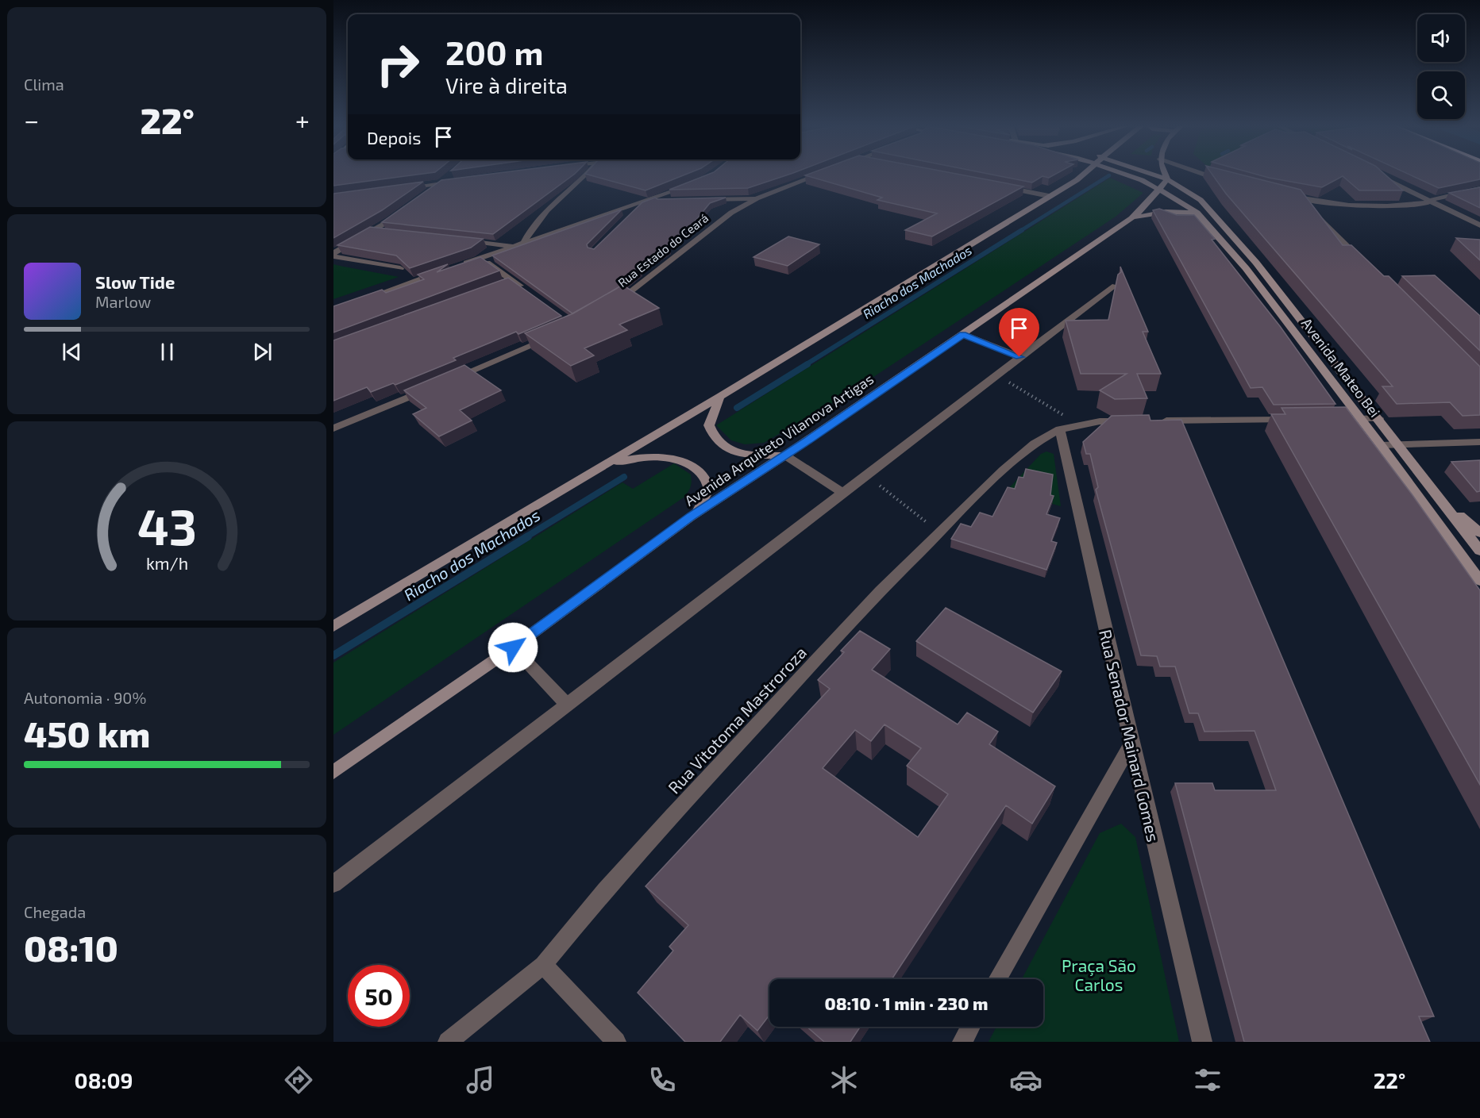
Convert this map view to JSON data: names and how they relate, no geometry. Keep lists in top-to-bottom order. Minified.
{"streets":{"main road":["Avenida Mateo Bei","Avenida Arquiteto Vilanova Artigas"],"street":["Rua Estado do Ceará","Rua Vitotoma Mastroroza","Rua Senador Mainard Gomes"]},"crossings":[["Avenida Mateo Bei","Avenida Arquiteto Vilanova Artigas"],["Rua Vitotoma Mastroroza","Rua Senador Mainard Gomes"]],"water":["Riacho dos Machados"],"parks":["Praça São Carlos"],"page":{"tile":["Clima",["Autonomia · 90%","450 km"],["Chegada","08:10"]],"turn":["200 m","Vire à direita"],"heat":["−","22°","+"],"then":"Depois","song":["Slow Tide","Marlow"],"limit":"50","trip":"08:10 · 1 min · 230 m","tabs":["08:09","22°"],"gauge":["43","km/h"]}}
